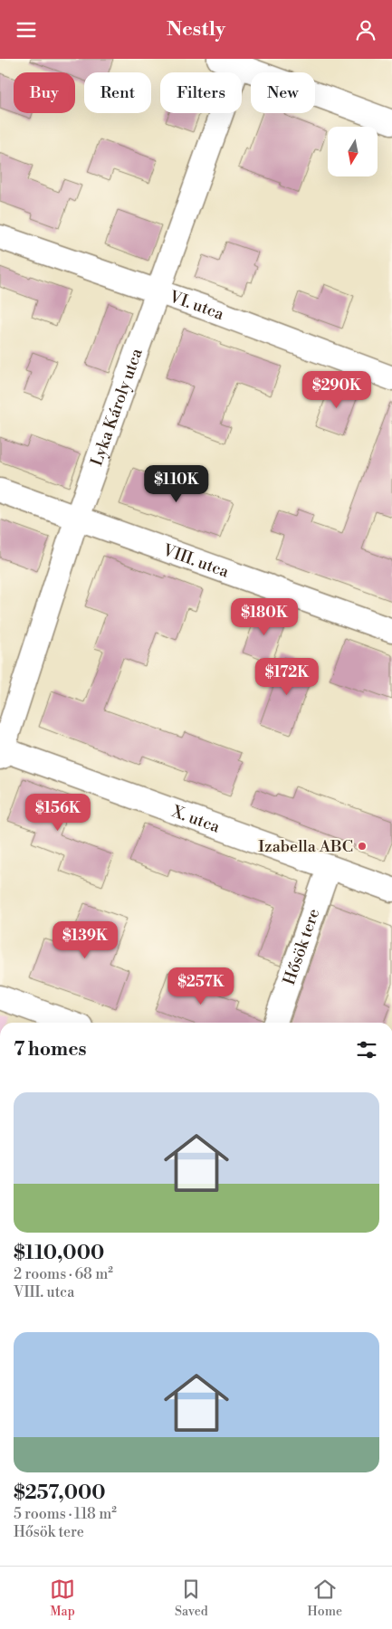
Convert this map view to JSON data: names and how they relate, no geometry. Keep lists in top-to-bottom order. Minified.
{"streets":{"street":["VI. utca","Lyka Károly utca","VIII. utca","X. utca","Hősök tere"]},"crossings":[["VI. utca","Lyka Károly utca"],["Lyka Károly utca","VIII. utca"],["Lyka Károly utca","X. utca"],["X. utca","Hősök tere"]],"places":["Izabella ABC"],"north":"bottom","page":{"header":"Nestly","chip":["Buy","Rent","Filters","New"],"price":["$290K","$110K","$180K","$172K","$156K","$139K","$257K"],"heading":"7 homes","list":[{"name":"$110,000","note":"2 rooms · 68 m² · VIII. utca"},{"name":"$257,000","note":"5 rooms · 118 m² · Hősök tere"}],"tabs":["Map","Saved","Home"]}}
